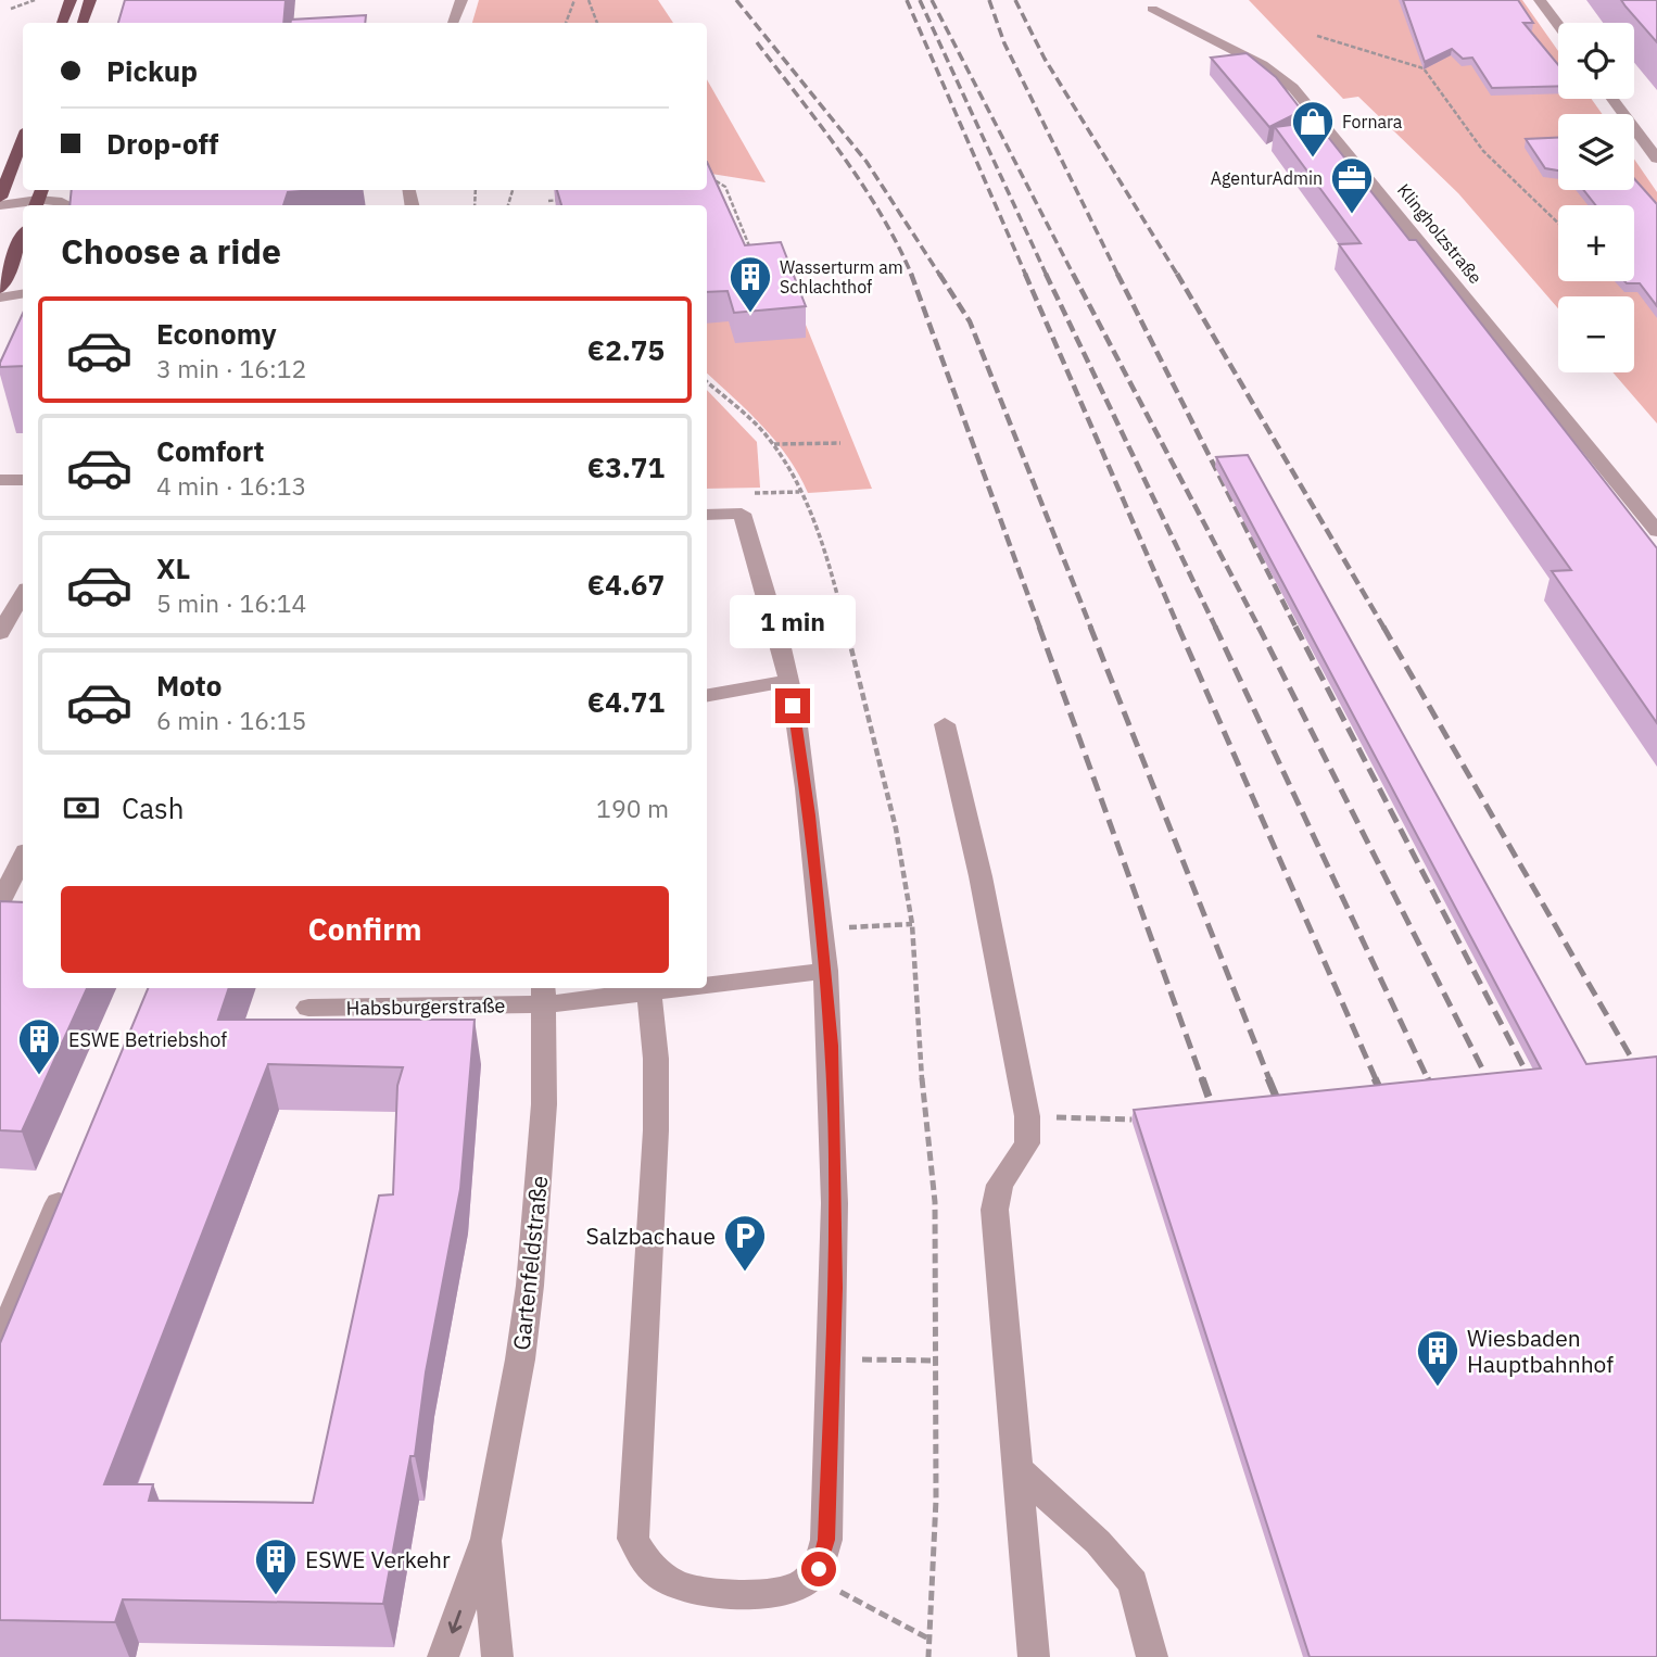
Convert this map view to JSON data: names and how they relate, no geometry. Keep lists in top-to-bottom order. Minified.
{"streets":{"street":["Klingholzstraße","Habsburgerstraße","Gartenfeldstraße"]},"crossings":[["Habsburgerstraße","Gartenfeldstraße"]],"places":{"shop":["Fornara"],"office":["AgenturAdmin"],"building":["Wasserturm am Schlachthof","ESWE Betriebshof","Wiesbaden Hauptbahnhof","ESWE Verkehr"],"parking":["Salzbachaue"]},"page":{"map_buttons":["+","−"],"banner":["Pickup","Drop-off"],"heading":"Choose a ride","list":[{"name":"Economy","note":"3 min · 16:12","value":"€2.75"},{"name":"Comfort","note":"4 min · 16:13","value":"€3.71"},{"name":"XL","note":"5 min · 16:14","value":"€4.67"},{"name":"Moto","note":"6 min · 16:15","value":"€4.71"}],"bubble":"1 min","pay":["Cash","190 m"],"buttons":"Confirm"}}
